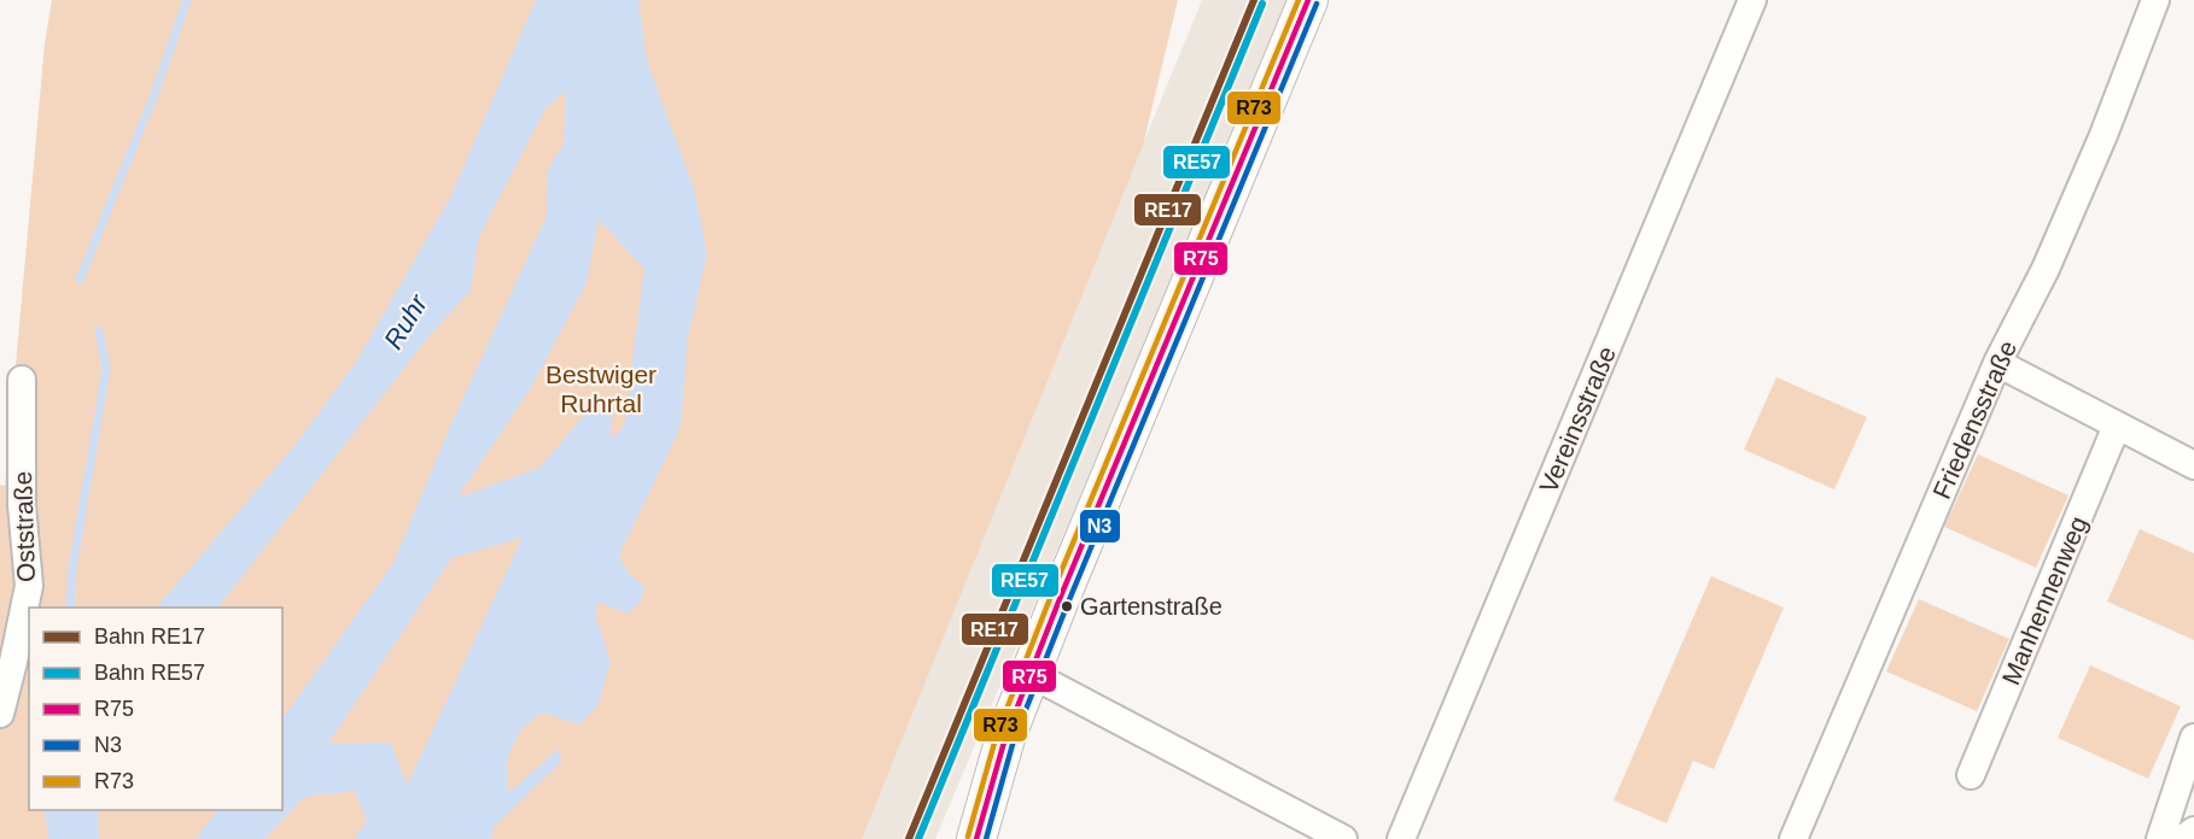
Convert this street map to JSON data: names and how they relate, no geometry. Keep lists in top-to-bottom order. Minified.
{"streets":{"street":["Vereinsstraße","Friedensstraße","Oststraße","Manhennenweg"]},"water":["Ruhr"],"parks":["Bestwiger Ruhrtal"],"places":["Gartenstraße"],"lines":["rail line RE17","transit line R75","transit line R73","rail line RE57","transit line N3"],"legend":["Bahn RE17","Bahn RE57","R75","N3","R73"]}
